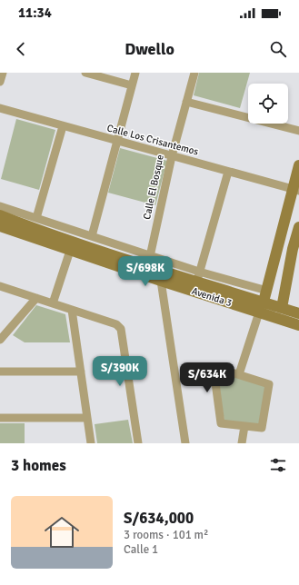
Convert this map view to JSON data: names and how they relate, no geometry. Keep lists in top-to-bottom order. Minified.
{"streets":{"street":["Calle Los Crisantemos","Calle El Bosque","Avenida 3"]},"crossings":[["Calle Los Crisantemos","Calle El Bosque"],["Calle El Bosque","Avenida 3"]],"page":{"status":"11:34","header":"Dwello","price":["S/698K","S/390K","S/634K"],"heading":"3 homes","list":[{"name":"S/634,000","note":"3 rooms · 101 m² · Calle 1"}]}}
